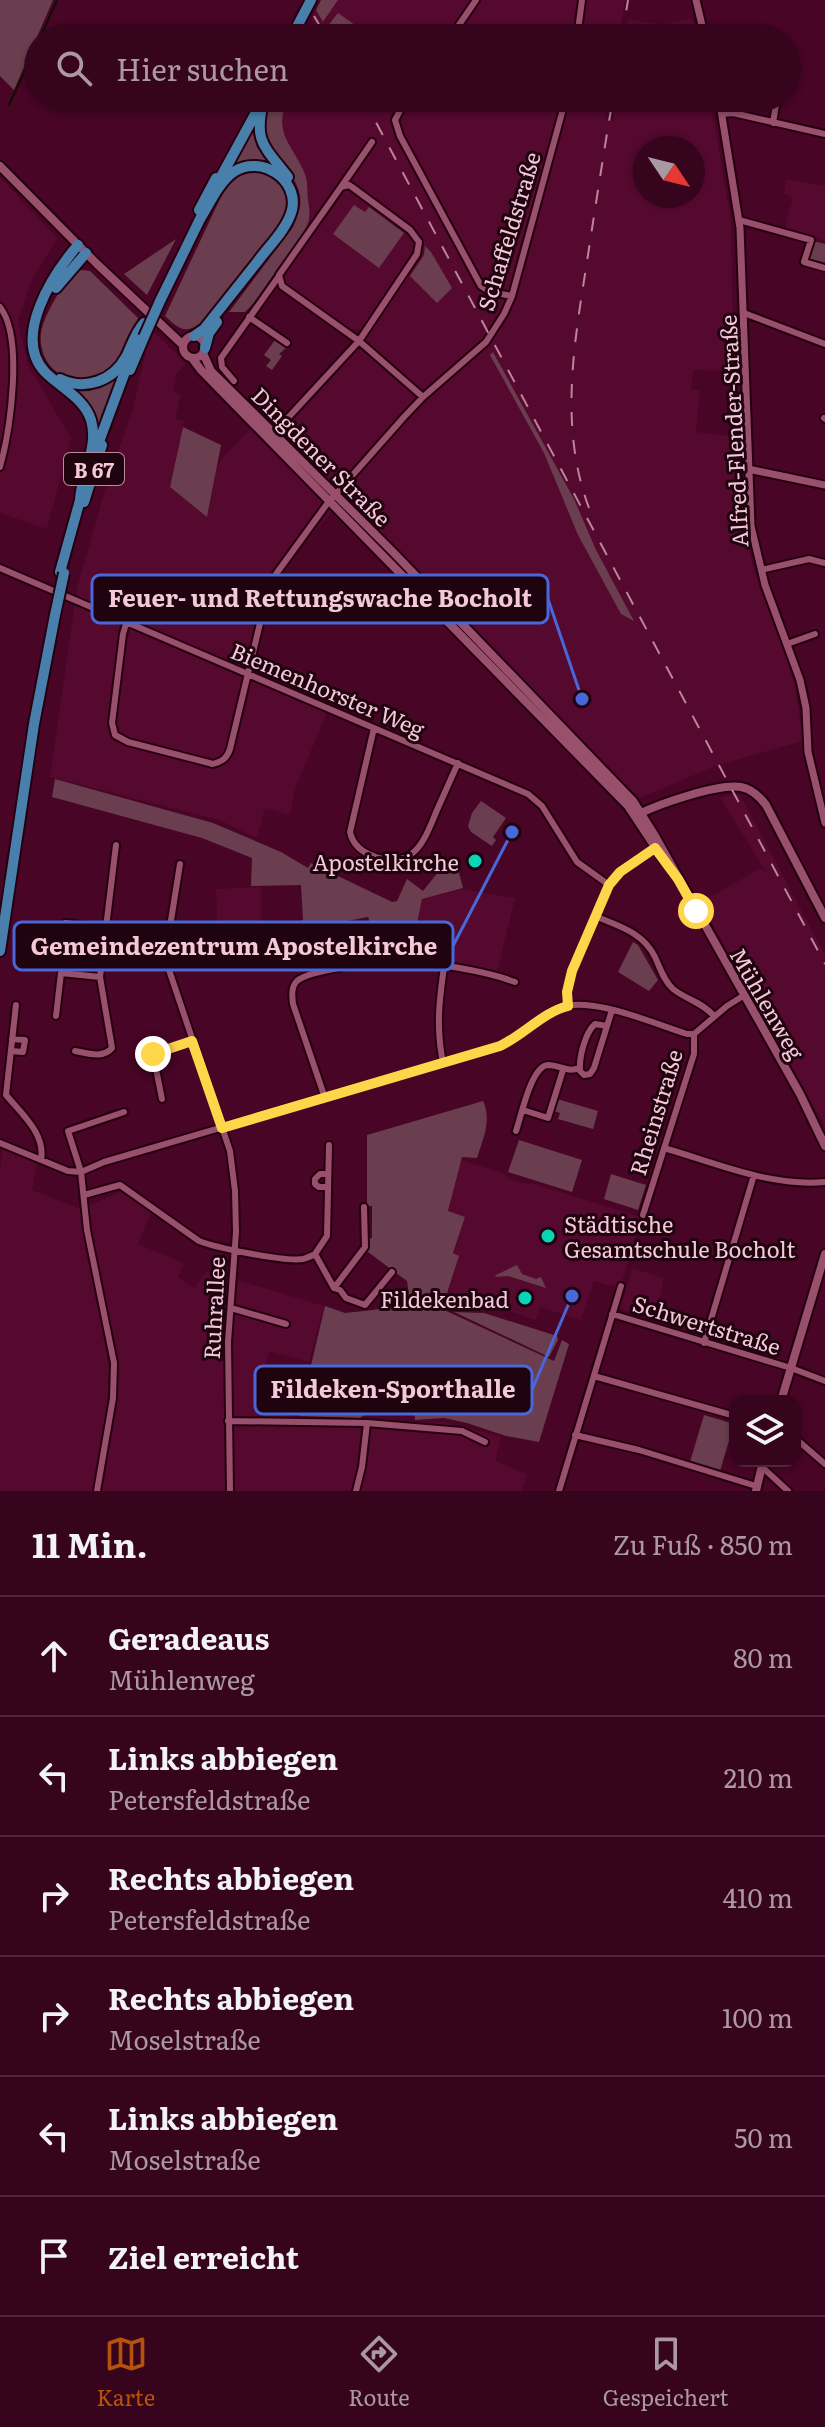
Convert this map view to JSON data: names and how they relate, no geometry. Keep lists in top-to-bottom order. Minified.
{"streets":{"highway":["B 67"],"main road":["Dingdener Straße","Mühlenweg"],"street":["Schaffeldstraße","Alfred-Flender-Straße","Biemenhorster Weg","Rheinstraße","Ruhrallee","Schwertstraße"]},"crossings":[["Schaffeldstraße","Dingdener Straße"],["Schaffeldstraße","Biemenhorster Weg"],["Dingdener Straße","Mühlenweg"],["Mühlenweg","Rheinstraße"]],"places":["Feuer- und Rettungswache Bocholt","Gemeindezentrum Apostelkirche","Apostelkirche","Städtische Gesamtschule Bocholt","Fildeken-Sporthalle","Fildekenbad"],"north":"bottom right","page":{"search":"Hier suchen","heading":["11 Min.","Zu Fuß · 850 m"],"list":[["Geradeaus","Mühlenweg","80 m"],["Links abbiegen","Petersfeldstraße","210 m"],["Rechts abbiegen","Petersfeldstraße","410 m"],["Rechts abbiegen","Moselstraße","100 m"],["Links abbiegen","Moselstraße","50 m"],"Ziel erreicht"],"nav":["Karte","Route","Gespeichert"]}}
